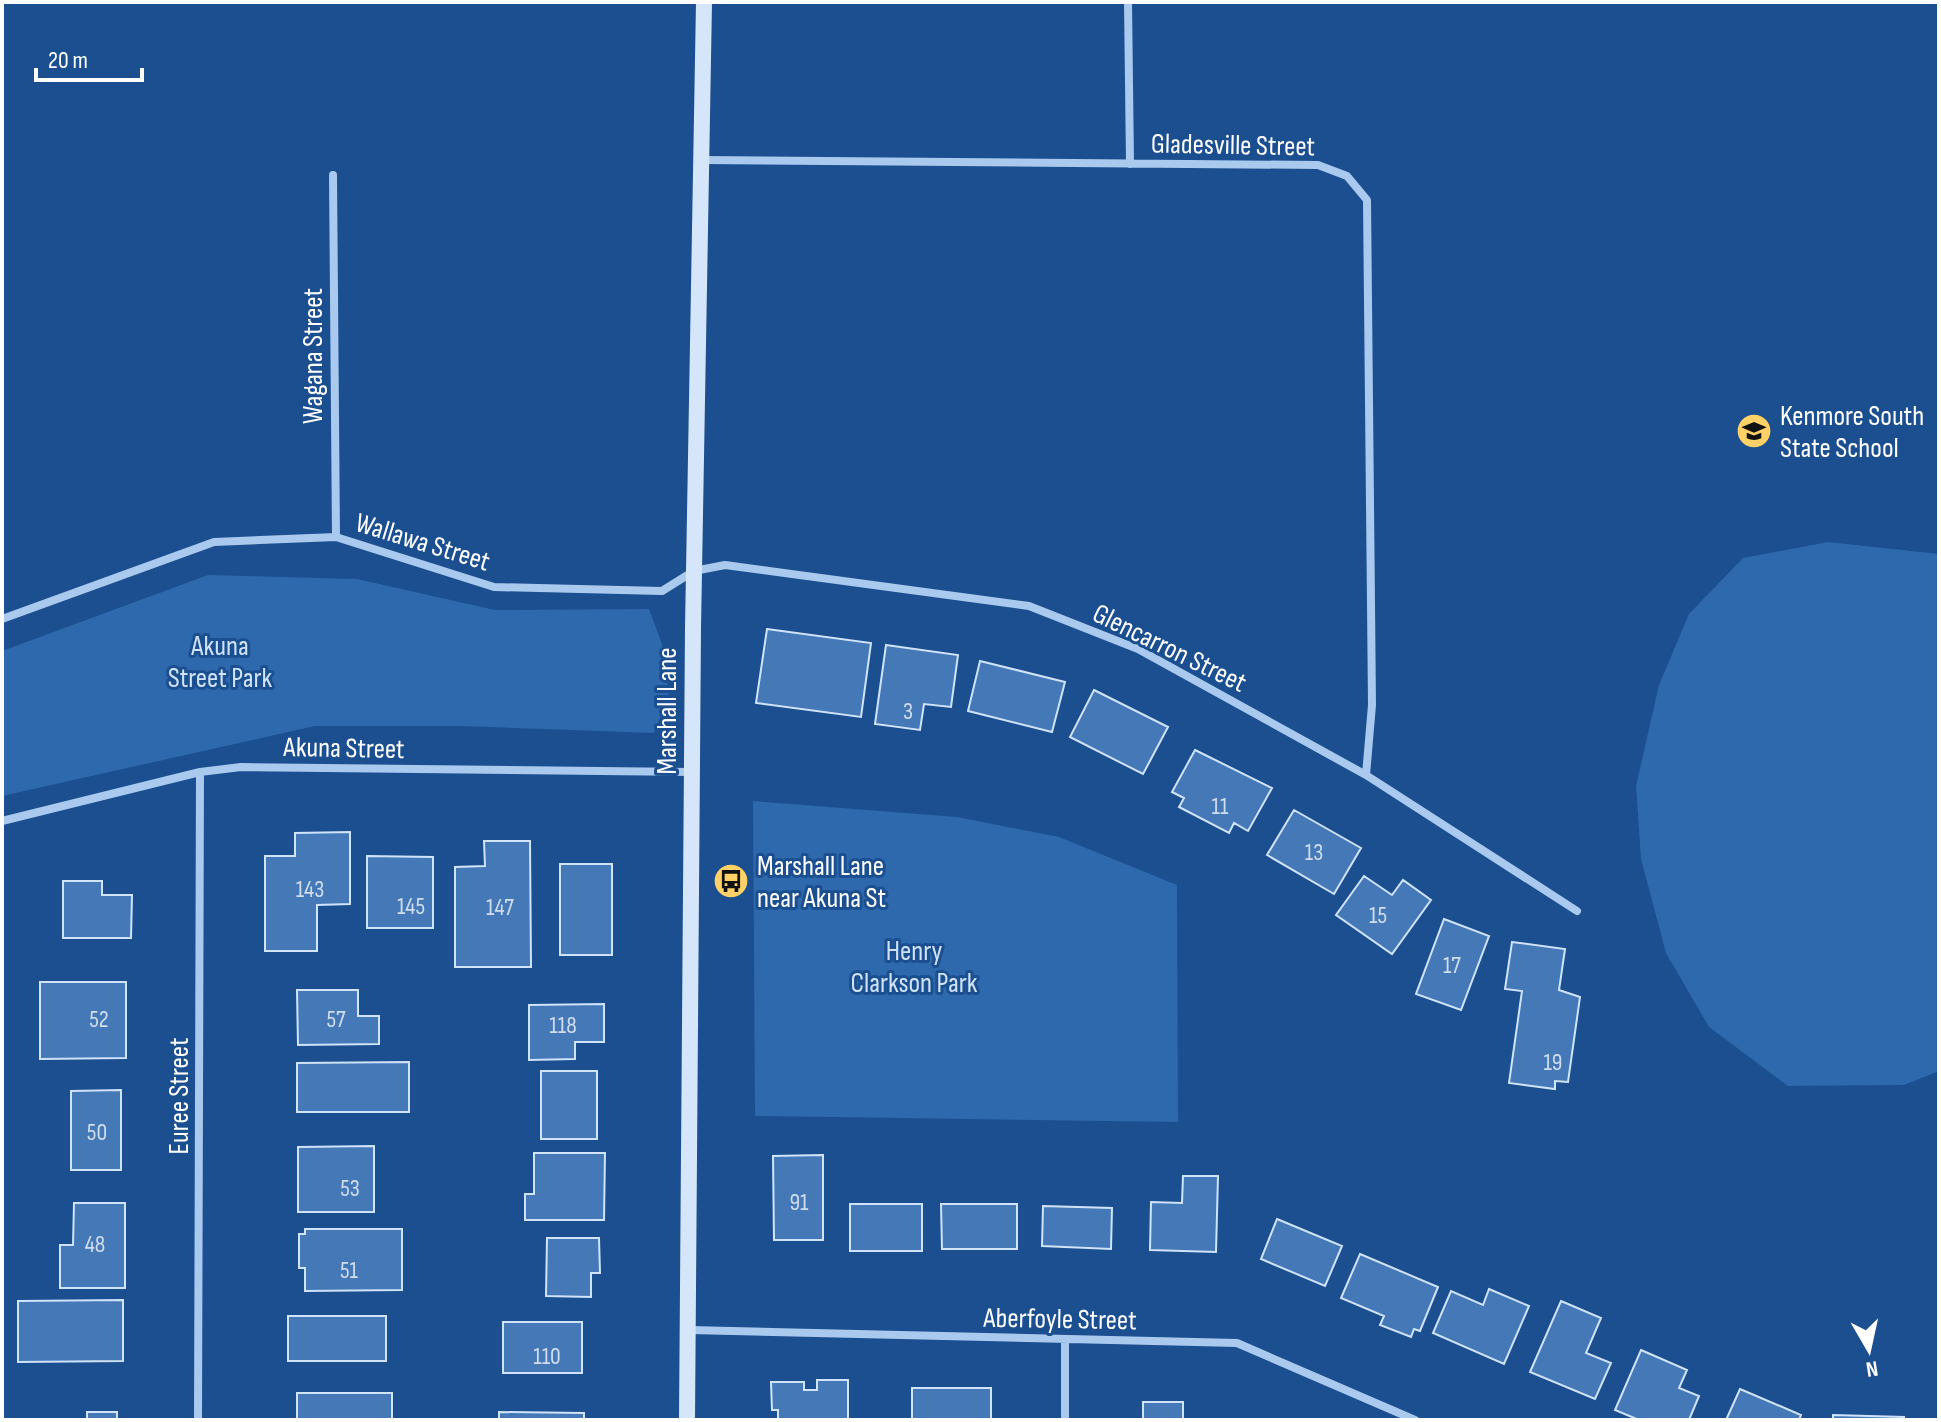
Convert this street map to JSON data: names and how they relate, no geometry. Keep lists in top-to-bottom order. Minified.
{"streets":{"street":["Gladesville Street","Wagana Street","Wallawa Street","Glencarron Street","Marshall Lane","Akuna Street","Euree Street","Aberfoyle Street"]},"crossings":[["Gladesville Street","Glencarron Street"],["Gladesville Street","Marshall Lane"],["Wagana Street","Wallawa Street"],["Wallawa Street","Glencarron Street"],["Wallawa Street","Marshall Lane"],["Glencarron Street","Marshall Lane"],["Marshall Lane","Akuna Street"],["Marshall Lane","Aberfoyle Street"],["Akuna Street","Euree Street"]],"parks":["Akuna Street Park","Henry Clarkson Park"],"places":{"school or university":["Kenmore South State School"],"bus stop":["Marshall Lane near Akuna St"]},"house_numbers":["3","11","13","143","145","147","15","17","52","57","118","19","50","53","91","48","51","110"],"scale_bar":"20 m","north":"bottom"}
